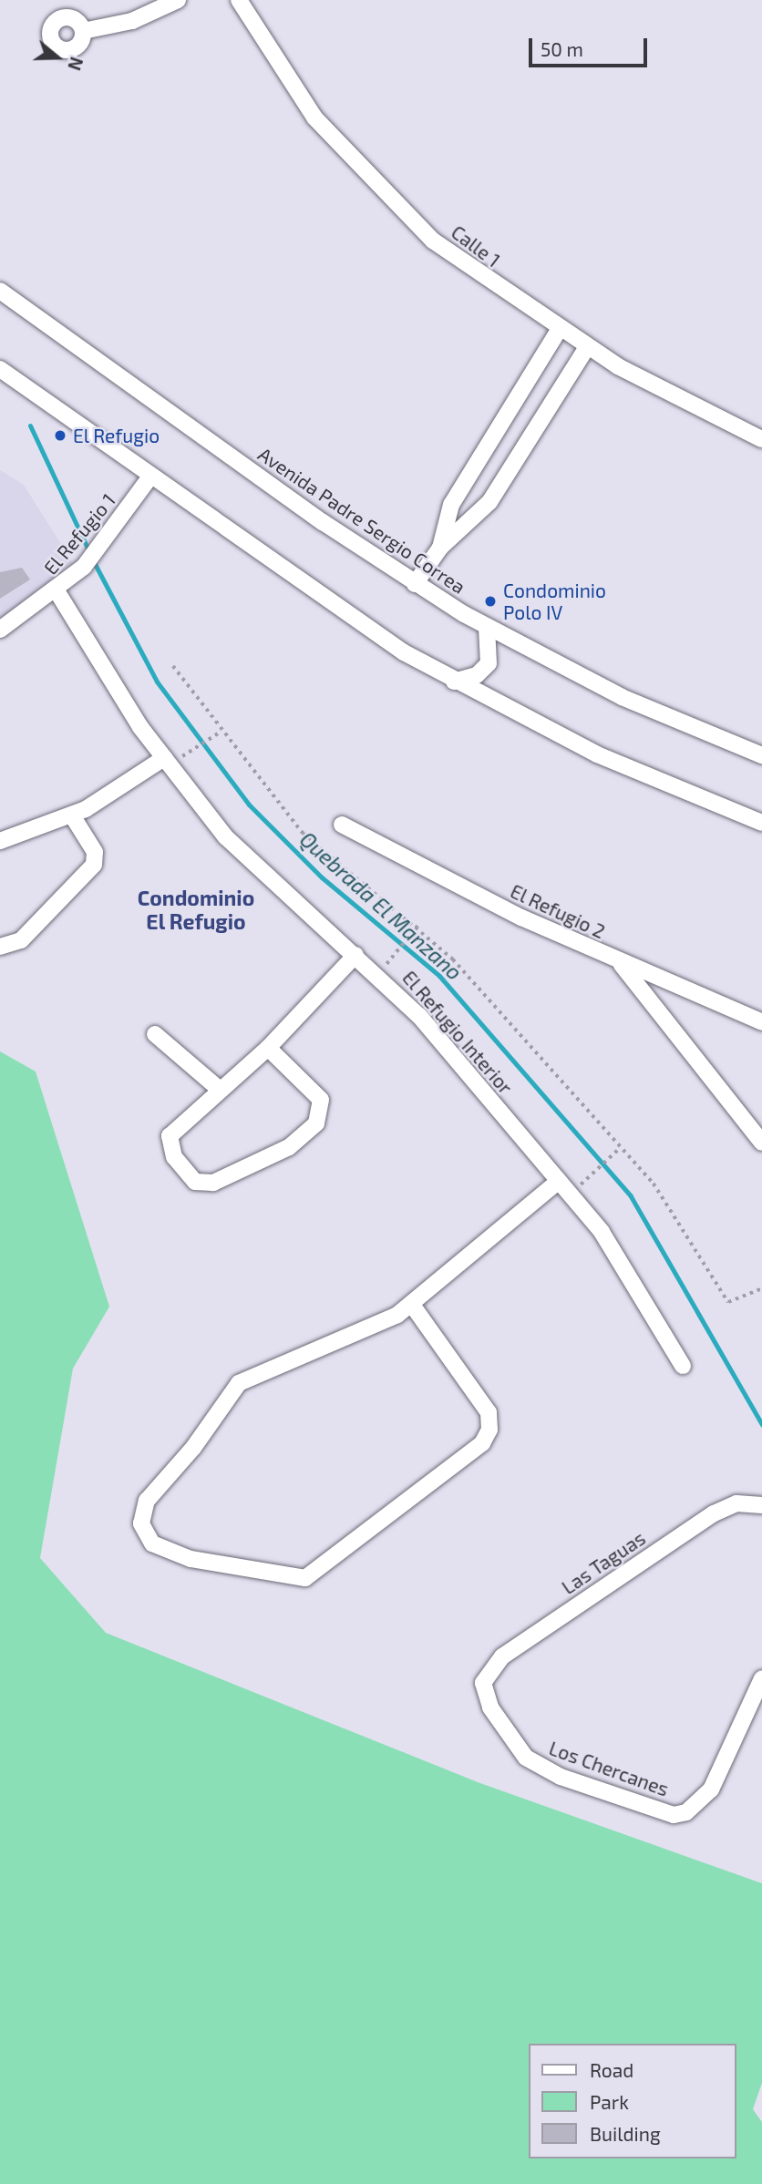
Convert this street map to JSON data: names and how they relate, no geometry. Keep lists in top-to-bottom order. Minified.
{"streets":{"street":["Calle 1","Avenida Padre Sergio Correa","El Refugio 1","El Refugio 2","El Refugio Interior","Las Taguas","Los Chercanes"]},"crossings":[["El Refugio 1","El Refugio Interior"],["Las Taguas","Los Chercanes"]],"districts":["Condominio El Refugio"],"water":["Quebrada El Manzano"],"places":["El Refugio","Condominio Polo IV"],"legend":["Road","Park","Building"],"scale_bar":"50 m","north":"right"}
